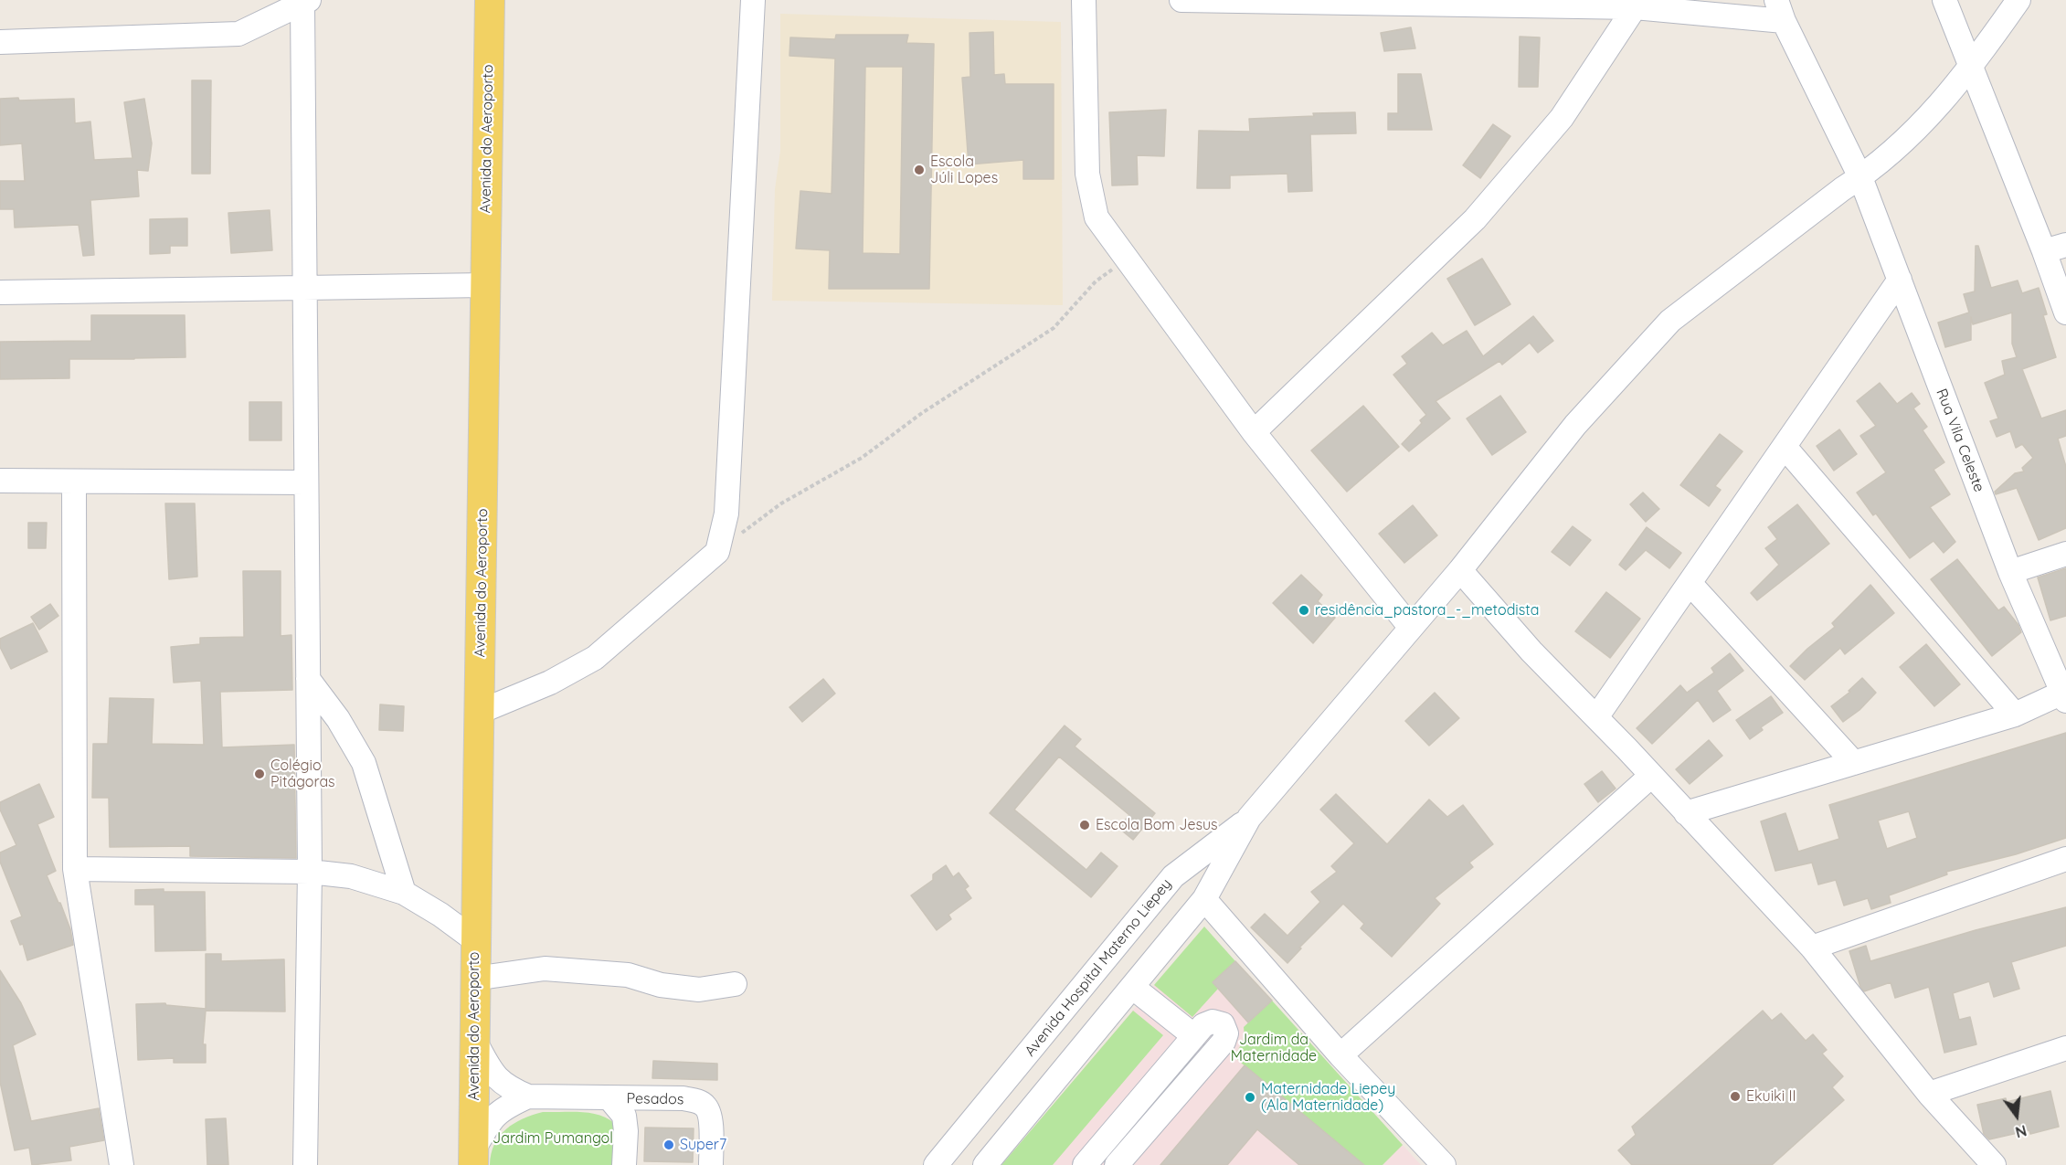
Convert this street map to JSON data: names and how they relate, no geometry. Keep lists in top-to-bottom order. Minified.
{"streets":{"main road":["Avenida do Aeroporto"],"street":["Rua Vila Celeste","Avenida Hospital Materno Liepey","Pesados"]},"parks":["Jardim da Maternidade","Jardim Pumangol"],"places":["Escola Júli Lopes","residência_pastora_-_metodista","Colégio Pitágoras","Escola Bom Jesus","Ekuiki II","Maternidade Liepey (Ala Maternidade)","Super7"],"north":"bottom"}
